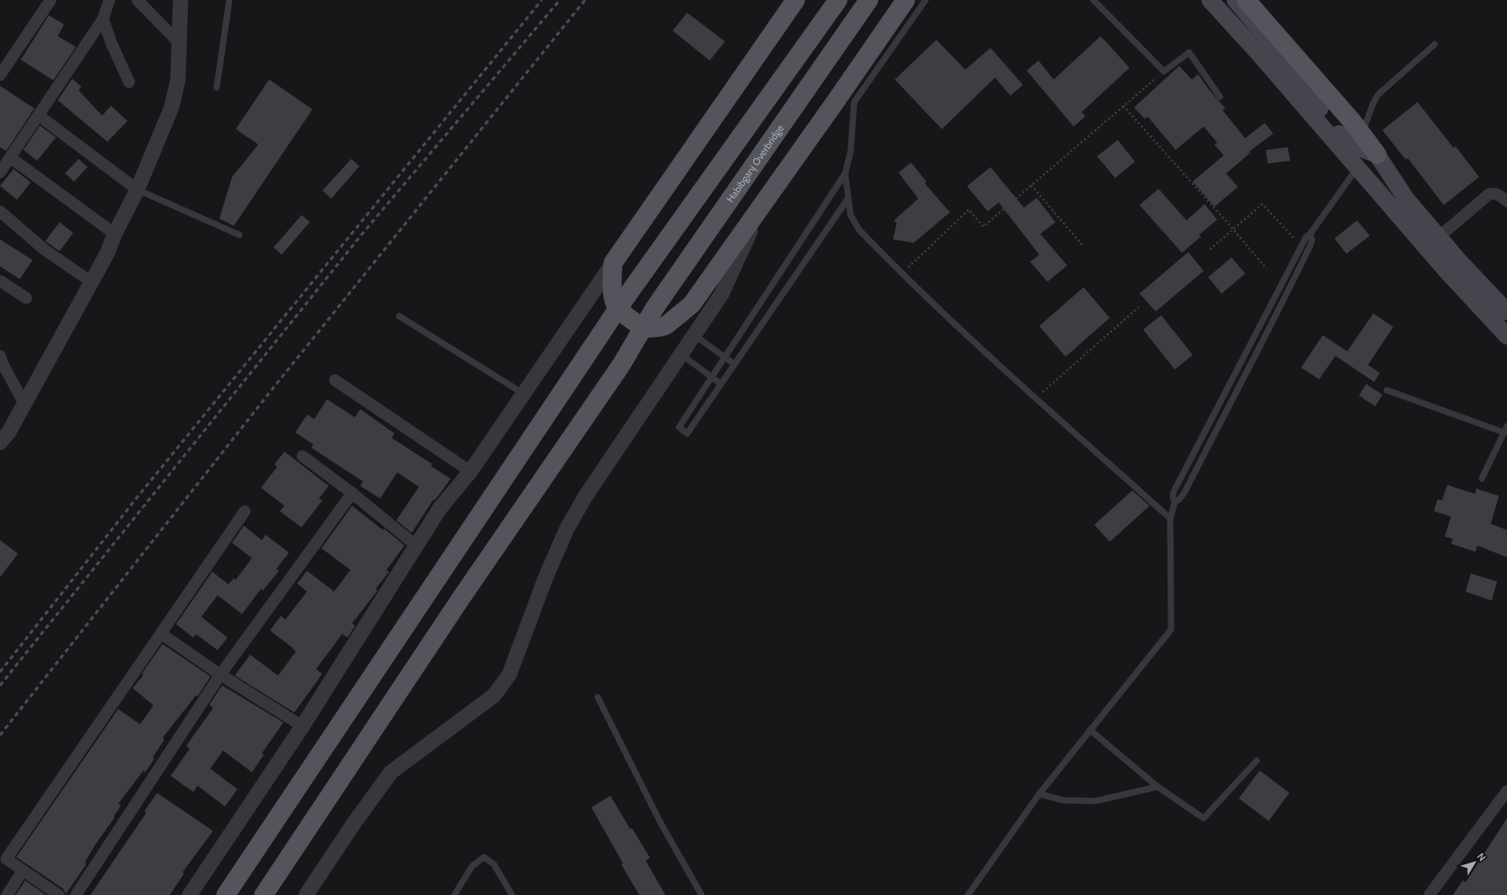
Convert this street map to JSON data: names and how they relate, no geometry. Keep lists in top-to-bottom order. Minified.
{"streets":{"main road":["Habibganj Overbridge"]},"north":"top right"}
